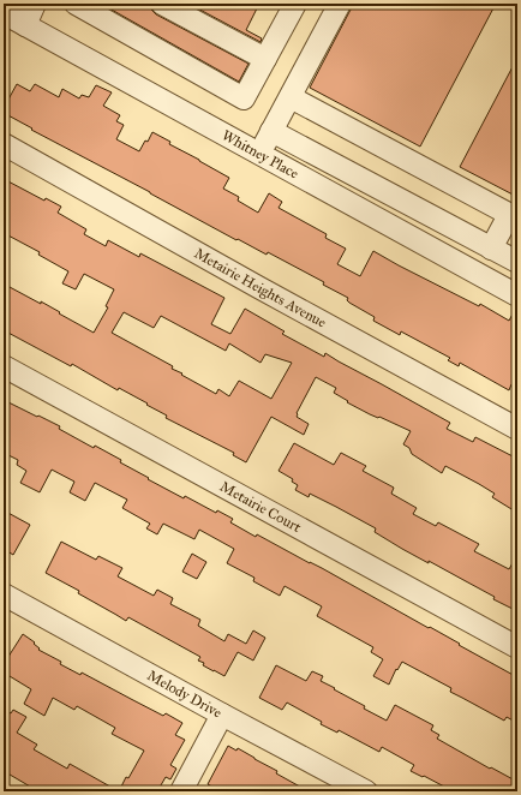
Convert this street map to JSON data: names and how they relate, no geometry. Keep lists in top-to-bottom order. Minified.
{"streets":{"street":["Whitney Place","Metairie Heights Avenue","Metairie Court","Melody Drive"]}}
